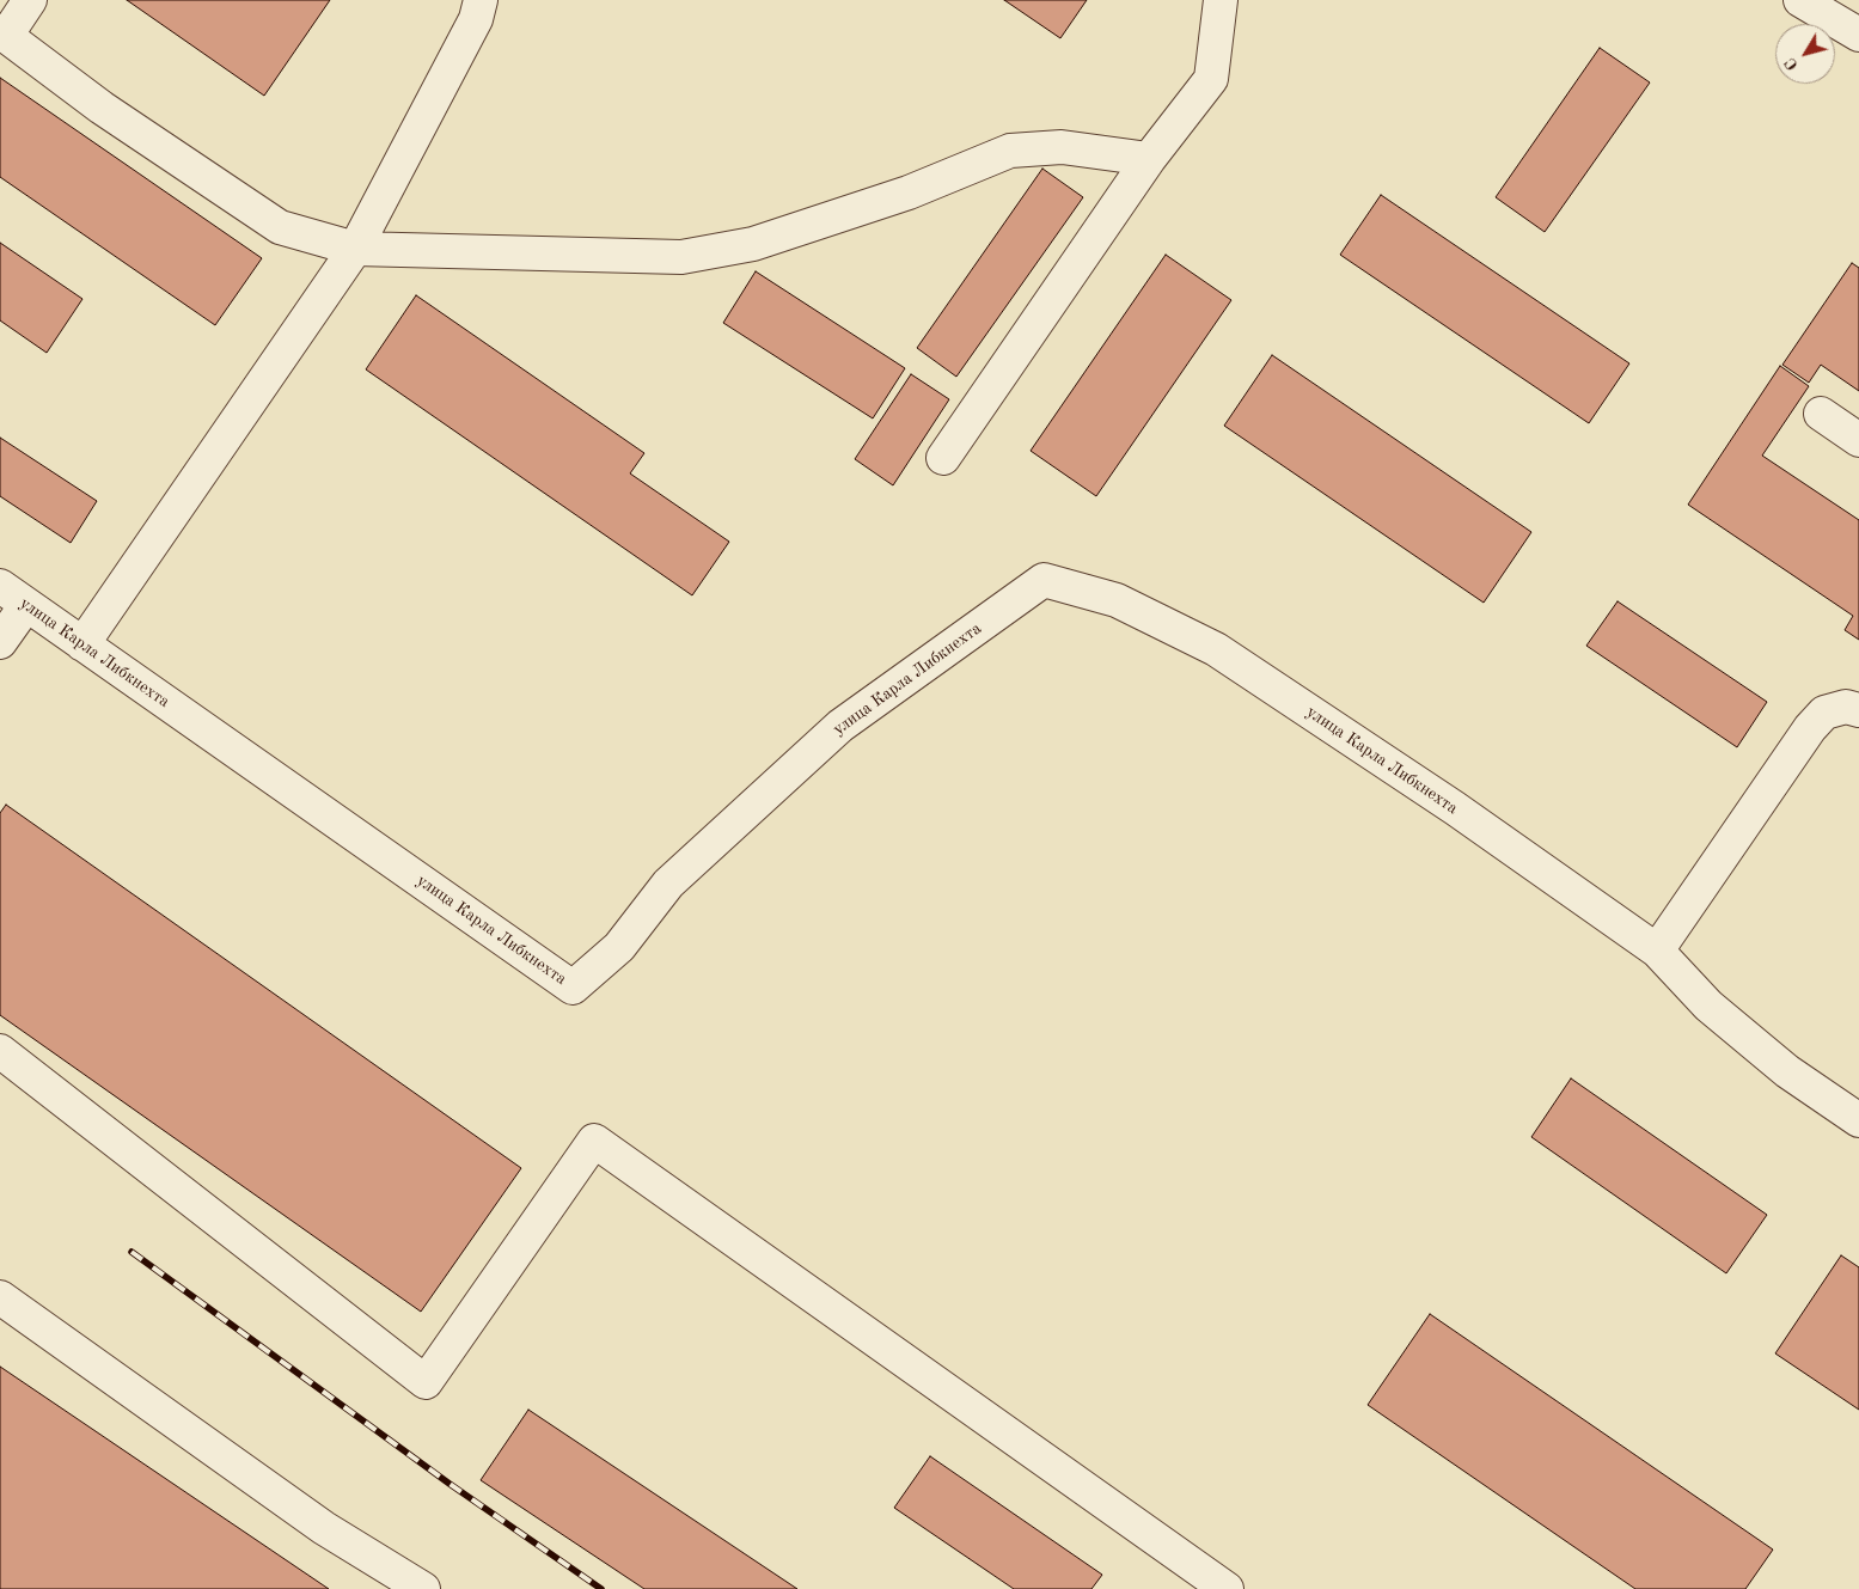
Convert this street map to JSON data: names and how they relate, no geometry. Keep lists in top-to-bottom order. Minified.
{"streets":{"lane":["улица Карла Либкнехта"]},"north":"bottom left"}
